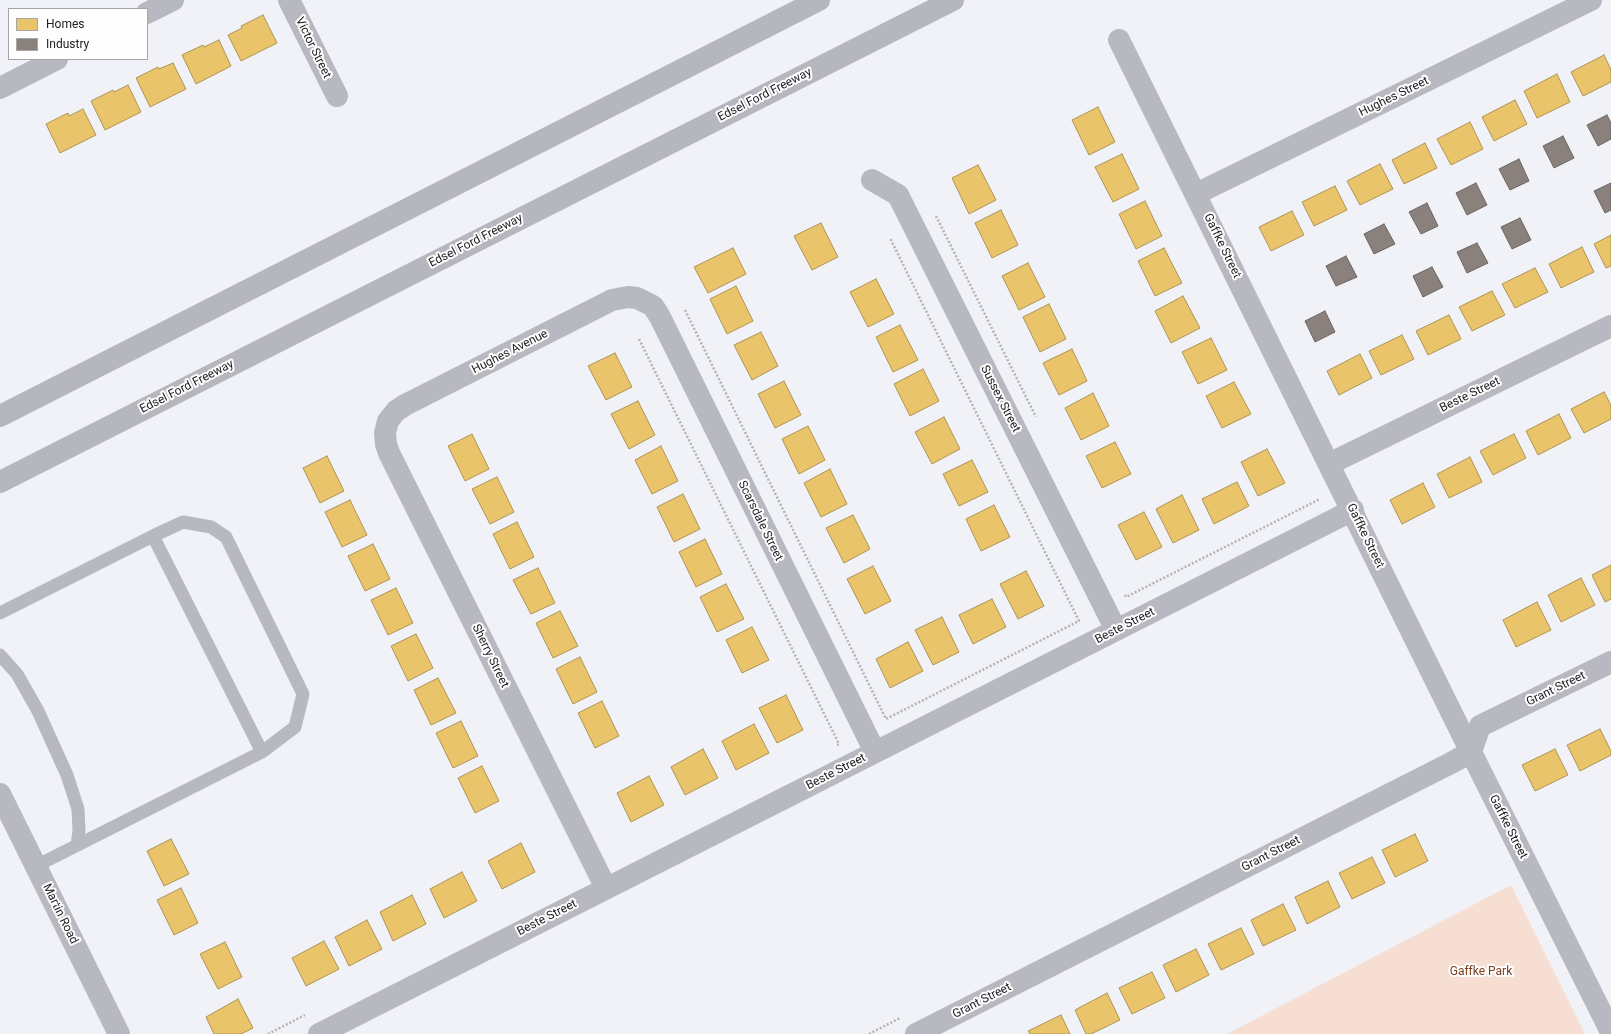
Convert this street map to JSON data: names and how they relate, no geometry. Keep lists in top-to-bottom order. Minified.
{"streets":{"highway":["Edsel Ford Freeway"],"street":["Victor Street","Hughes Street","Gaffke Street","Hughes Avenue","Beste Street","Sussex Street","Scarsdale Street","Sherry Street","Grant Street","Martin Road"]},"crossings":[["Hughes Street","Gaffke Street"],["Gaffke Street","Beste Street"],["Gaffke Street","Grant Street"],["Hughes Avenue","Scarsdale Street"],["Hughes Avenue","Sherry Street"],["Beste Street","Sussex Street"],["Beste Street","Scarsdale Street"],["Beste Street","Sherry Street"]],"parks":["Gaffke Park"],"legend":["Homes","Industry"]}
